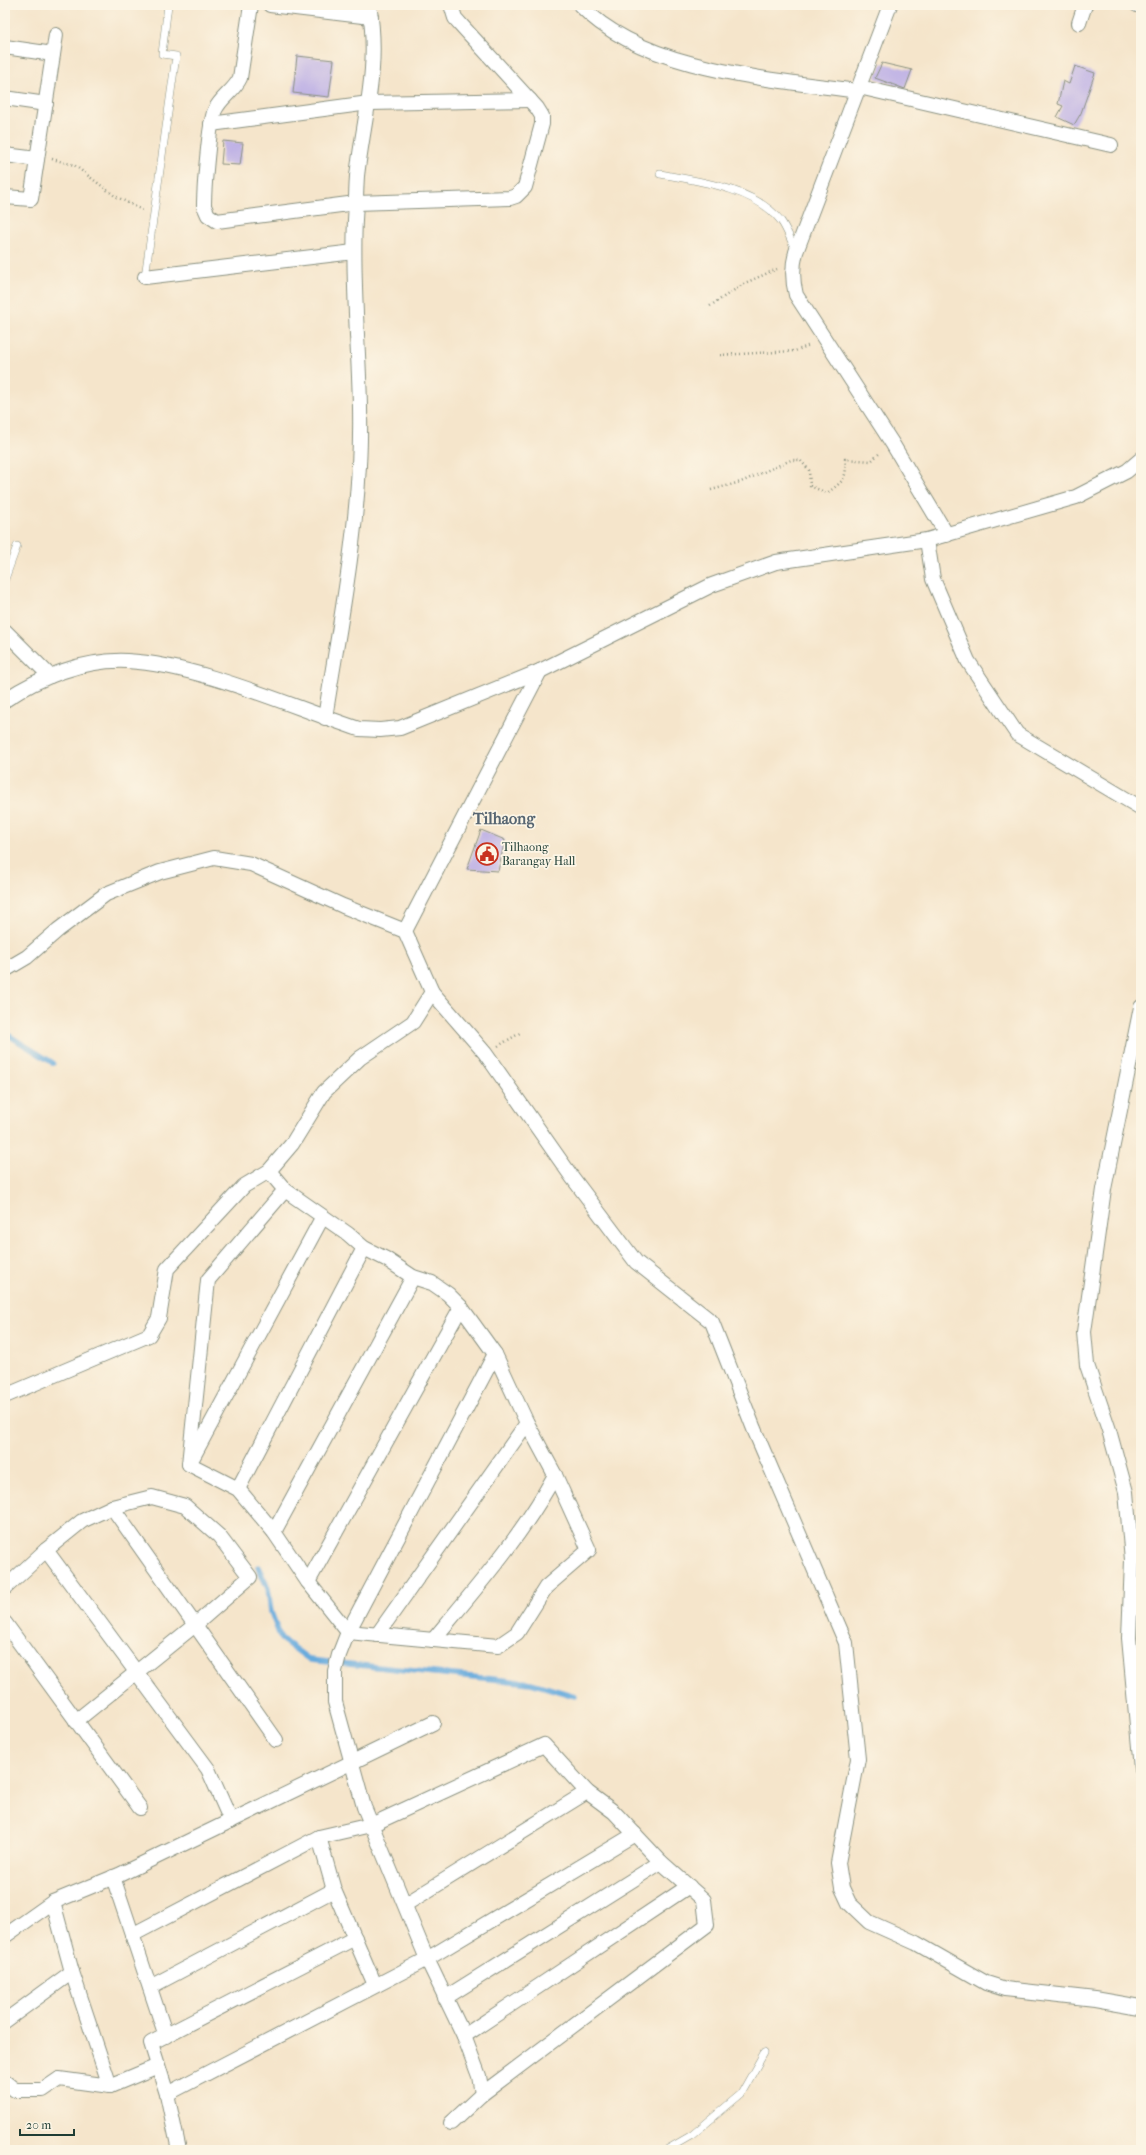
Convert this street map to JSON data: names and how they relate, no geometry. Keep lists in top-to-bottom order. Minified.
{"districts":["Tilhaong"],"places":{"public building":["Tilhaong Barangay Hall"]},"scale_bar":"20 m"}
